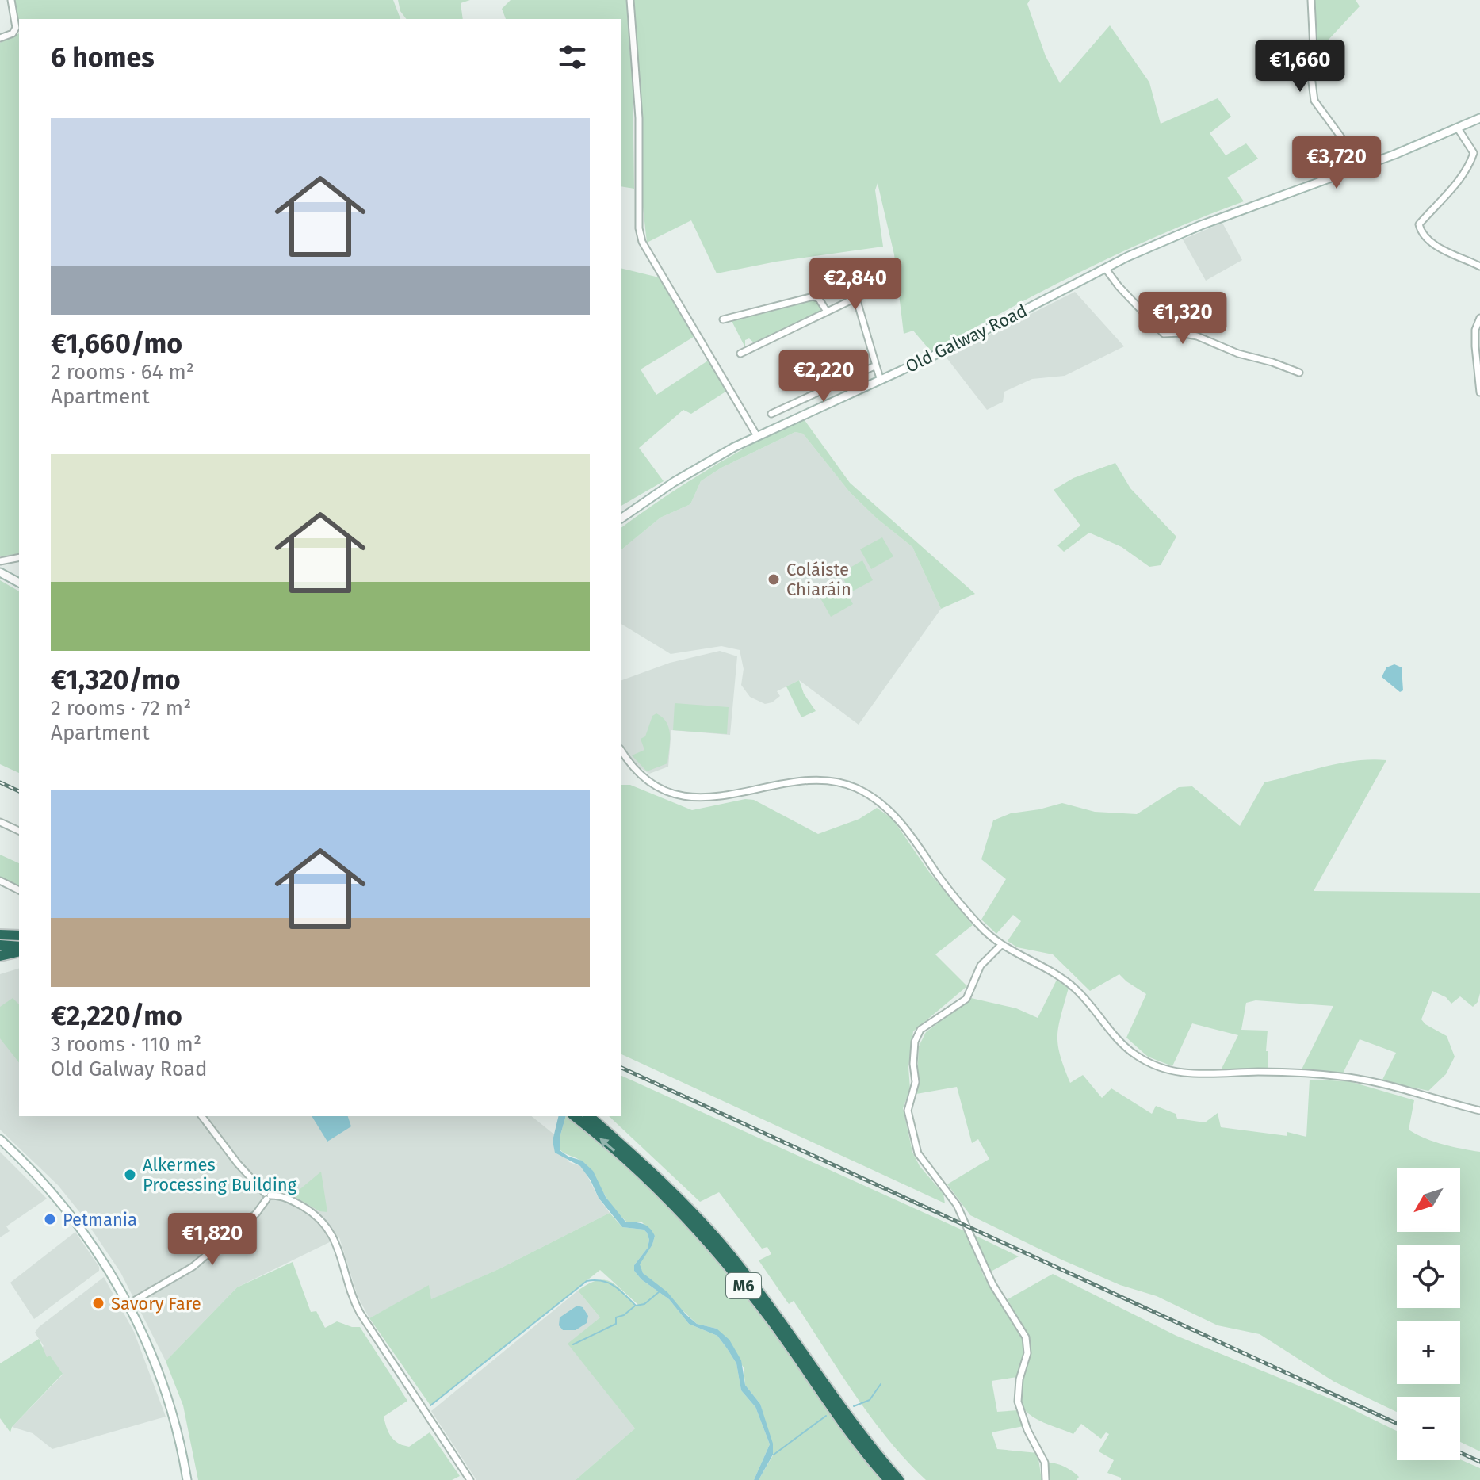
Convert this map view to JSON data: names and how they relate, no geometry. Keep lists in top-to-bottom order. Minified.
{"streets":{"highway":["M6"],"main road":["Old Galway Road"]},"places":["Coláiste Chiaráin","Alkermes Processing Building","Petmania","Savory Fare"],"north":"bottom left","page":{"heading":"6 homes","price":["€1,660","€3,720","€2,840","€1,320","€2,220","€1,820"],"list":[{"name":"€1,660/mo","note":"2 rooms · 64 m² · Apartment"},{"name":"€1,320/mo","note":"2 rooms · 72 m² · Apartment"},{"name":"€2,220/mo","note":"3 rooms · 110 m² · Old Galway Road"}],"map_buttons":["+","−"]}}
